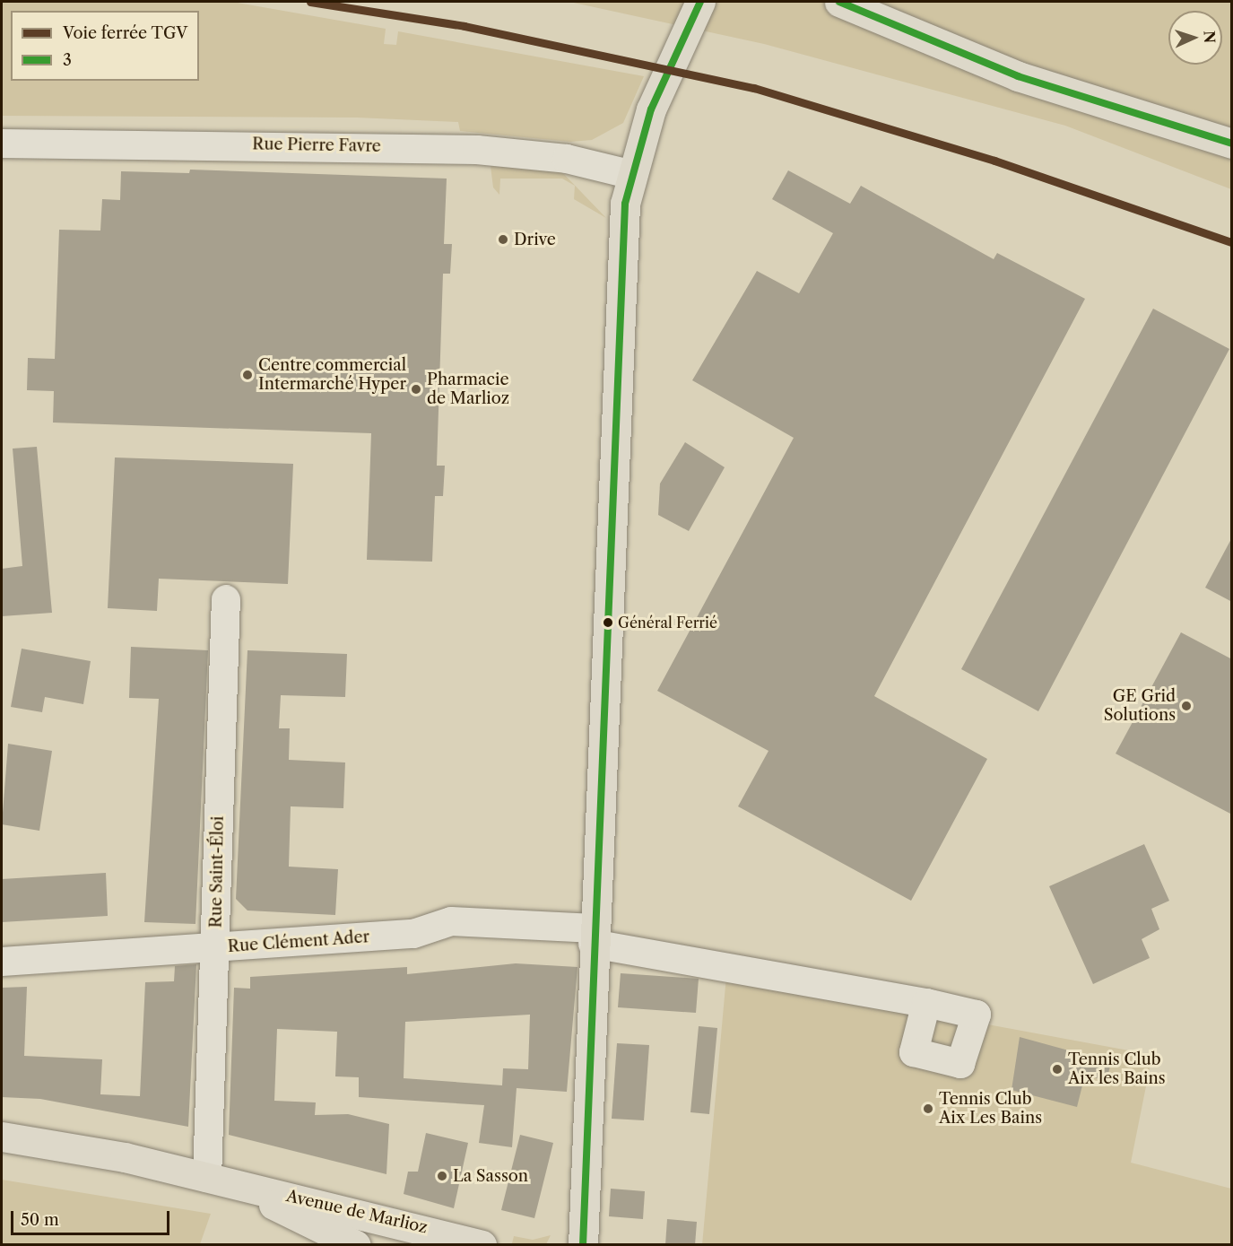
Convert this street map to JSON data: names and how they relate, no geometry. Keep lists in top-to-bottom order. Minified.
{"streets":{"main road":["Avenue de Marlioz"],"street":["Rue Pierre Favre","Rue Saint-Éloi","Rue Clément Ader"]},"crossings":[["Rue Saint-Éloi","Rue Clément Ader"],["Rue Saint-Éloi","Avenue de Marlioz"]],"places":["Drive","Centre commercial Intermarché Hyper","Pharmacie de Marlioz","Général Ferrié","GE Grid Solutions","Tennis Club Aix les Bains","Tennis Club Aix Les Bains","La Sasson"],"lines":["rail line TGV","transit line 3"],"legend":["Voie ferrée TGV","3"],"scale_bar":"50 m","north":"right"}
